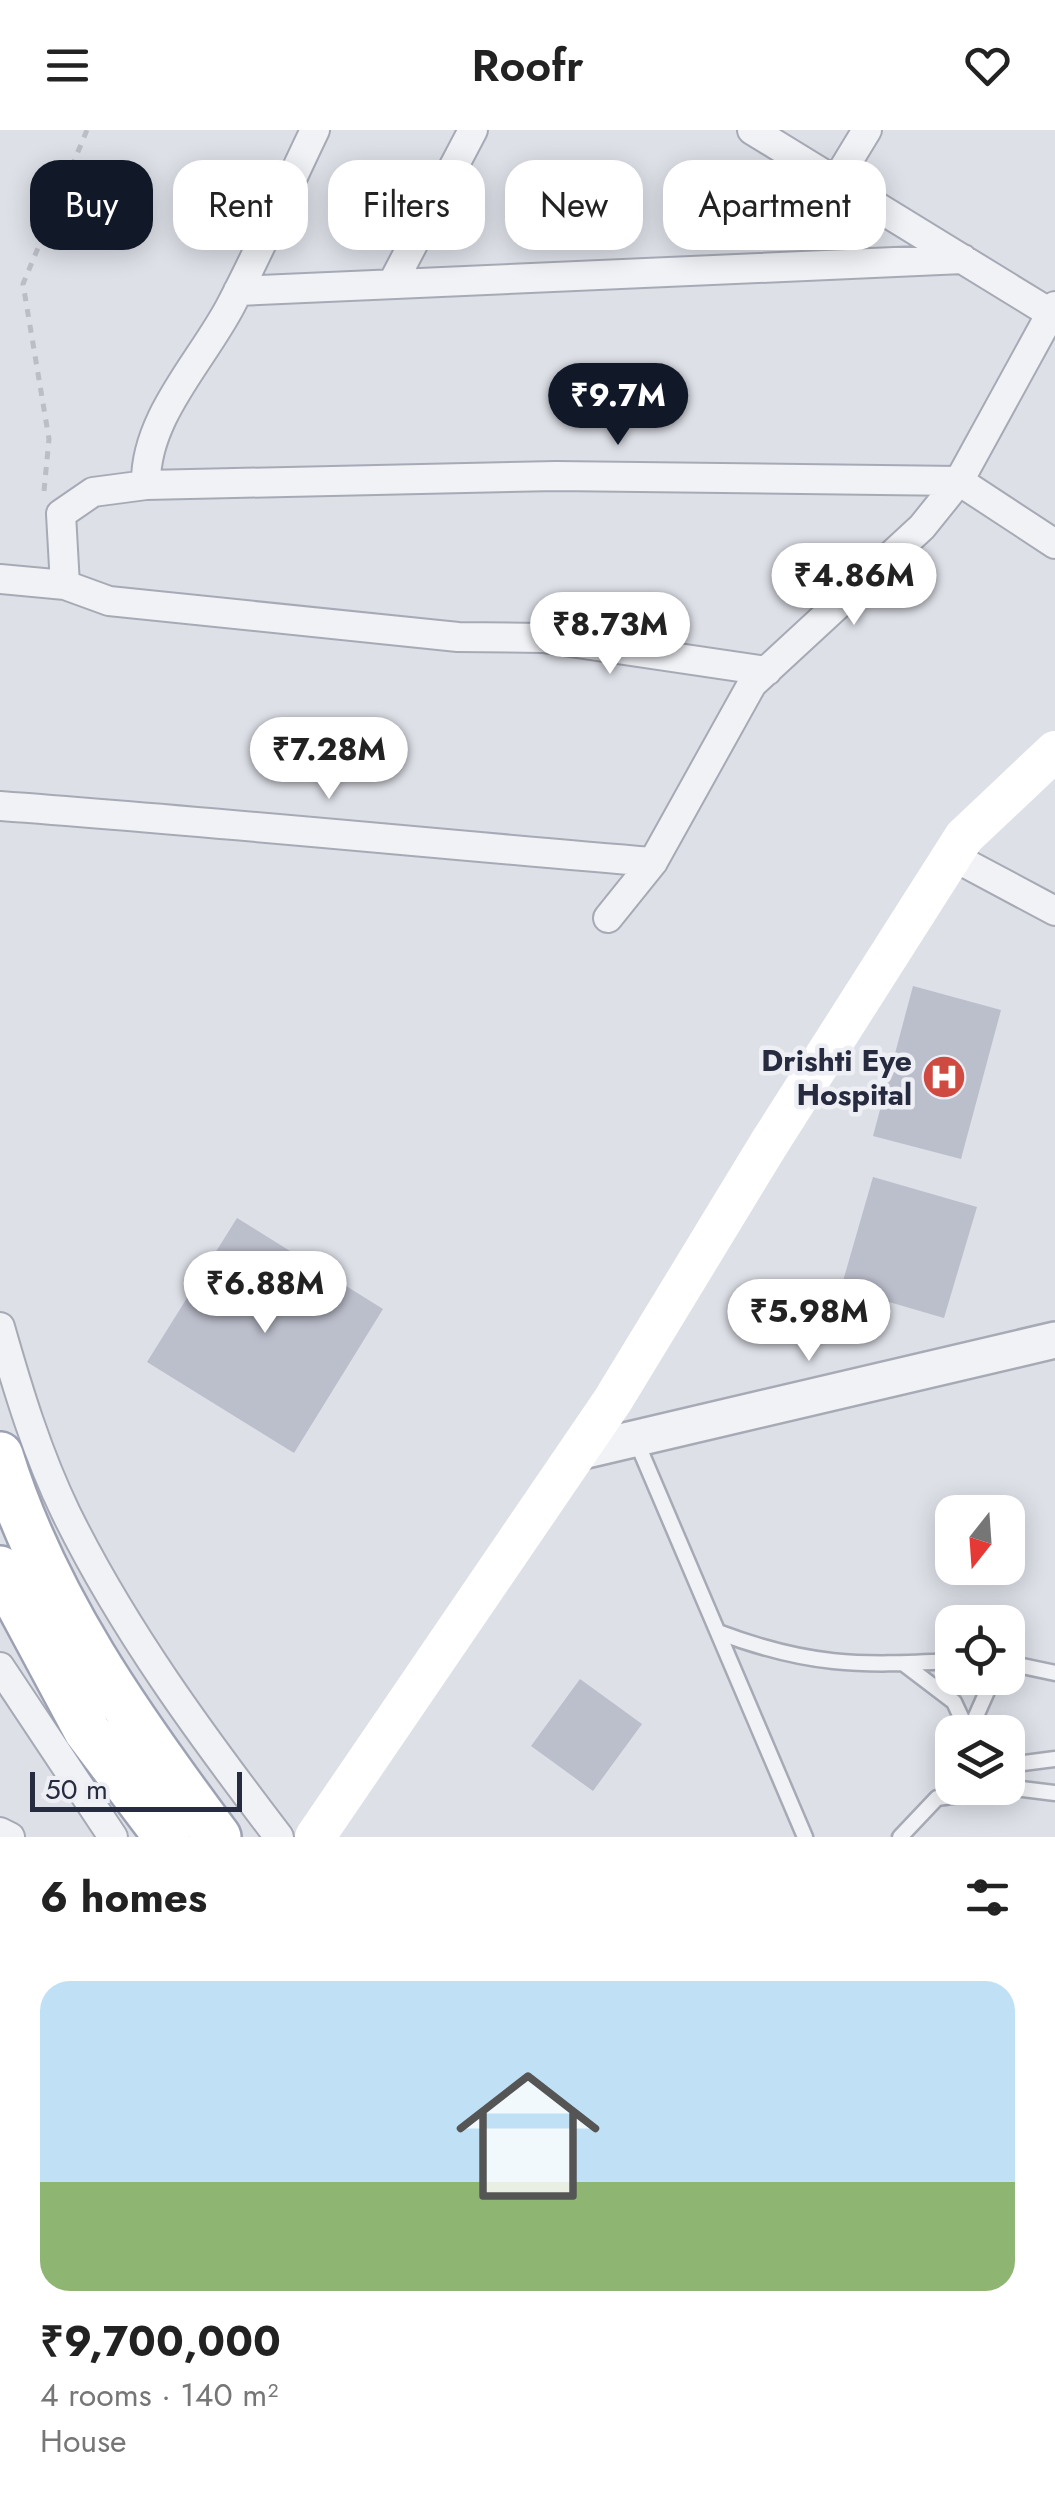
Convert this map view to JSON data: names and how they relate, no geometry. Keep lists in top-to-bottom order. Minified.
{"places":{"hospital":["Drishti Eye Hospital"]},"scale_bar":"50 m","north":"bottom","page":{"header":"Roofr","chip":["Buy","Rent","Filters","New","Apartment"],"price":["₹9.7M","₹4.86M","₹8.73M","₹7.28M","₹6.88M","₹5.98M"],"scale":"50 m","heading":"6 homes","list":[{"name":"₹9,700,000","note":"4 rooms · 140 m² · House"}]}}
